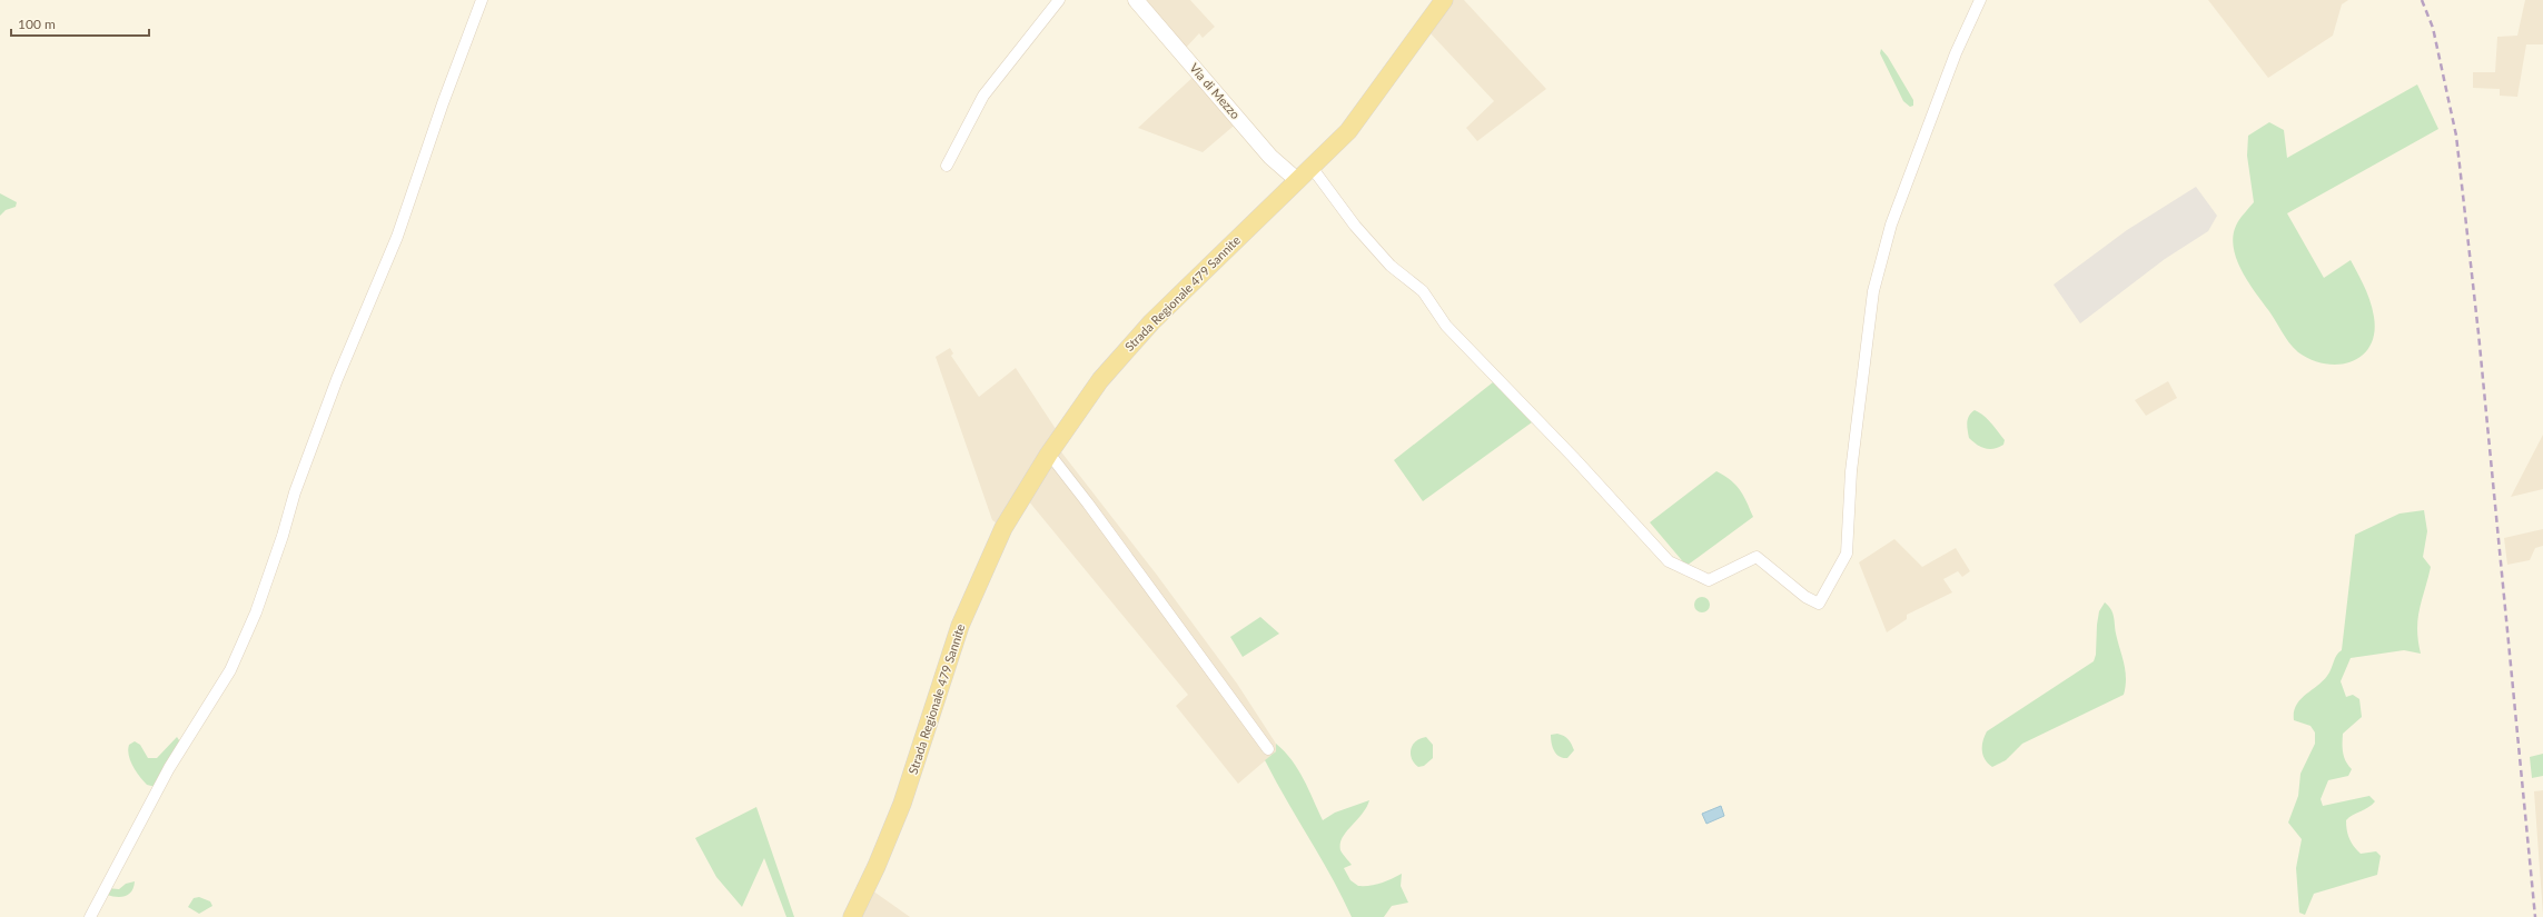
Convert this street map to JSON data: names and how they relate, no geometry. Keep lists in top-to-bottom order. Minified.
{"streets":{"main road":["Via di Mezzo","Strada Regionale 479 Sannite"]},"crossings":[["Via di Mezzo","Strada Regionale 479 Sannite"]],"scale_bar":"100 m"}
